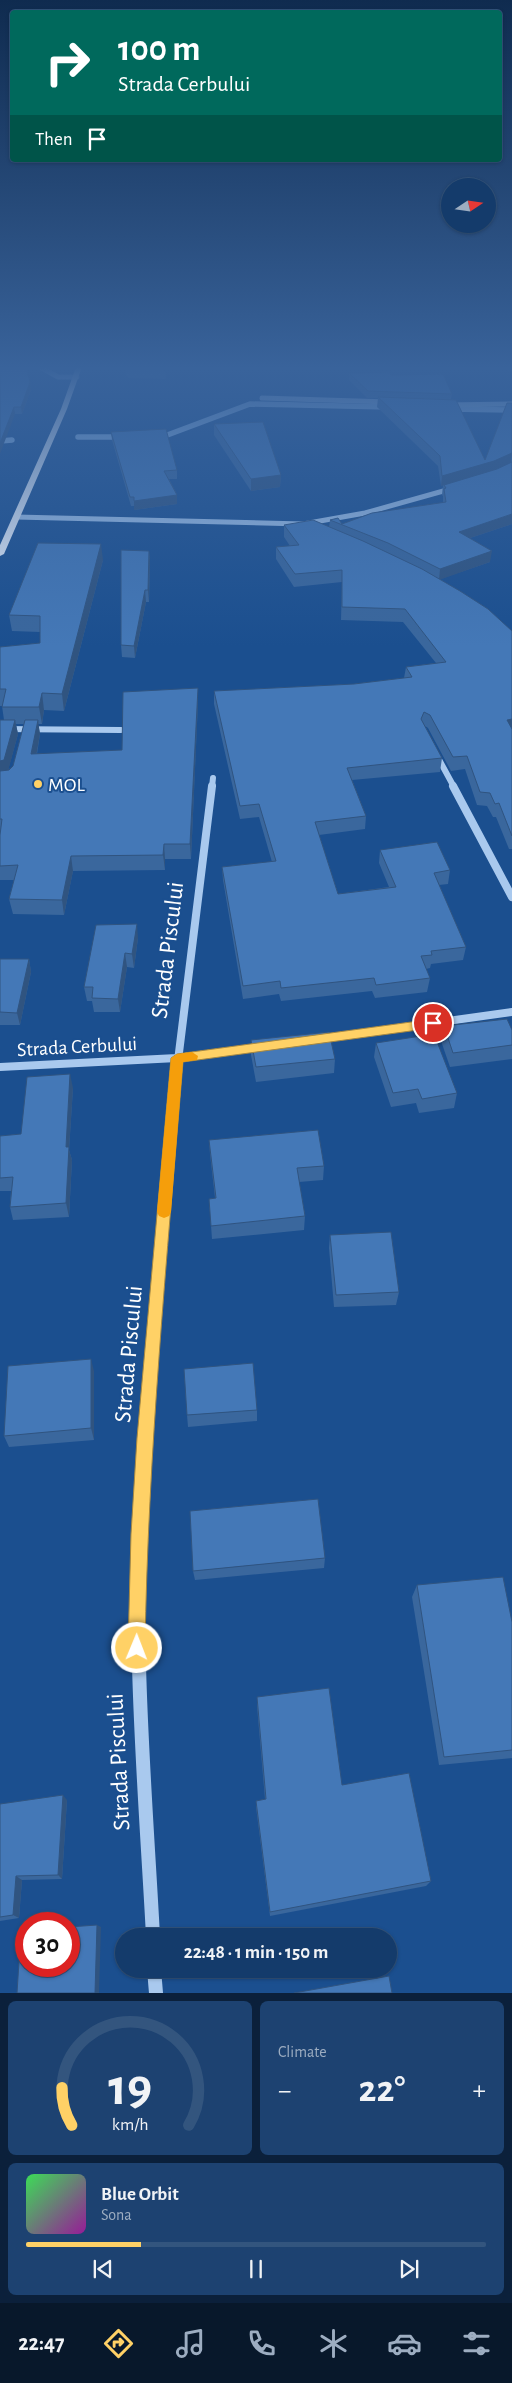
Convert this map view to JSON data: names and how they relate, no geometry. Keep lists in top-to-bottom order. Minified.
{"streets":{"street":["Strada Piscului","Strada Cerbului"]},"crossings":[["Strada Piscului","Strada Cerbului"]],"places":["MOL"],"north":"right","page":{"turn":["100 m","Strada Cerbului"],"then":"Then","limit":"30","trip":"22:48 · 1 min · 150 m","tile":"Climate","heat":["−","22°","+"],"song":["Blue Orbit","Sona"],"tabs":"22:47","gauge":["19","km/h"]}}
